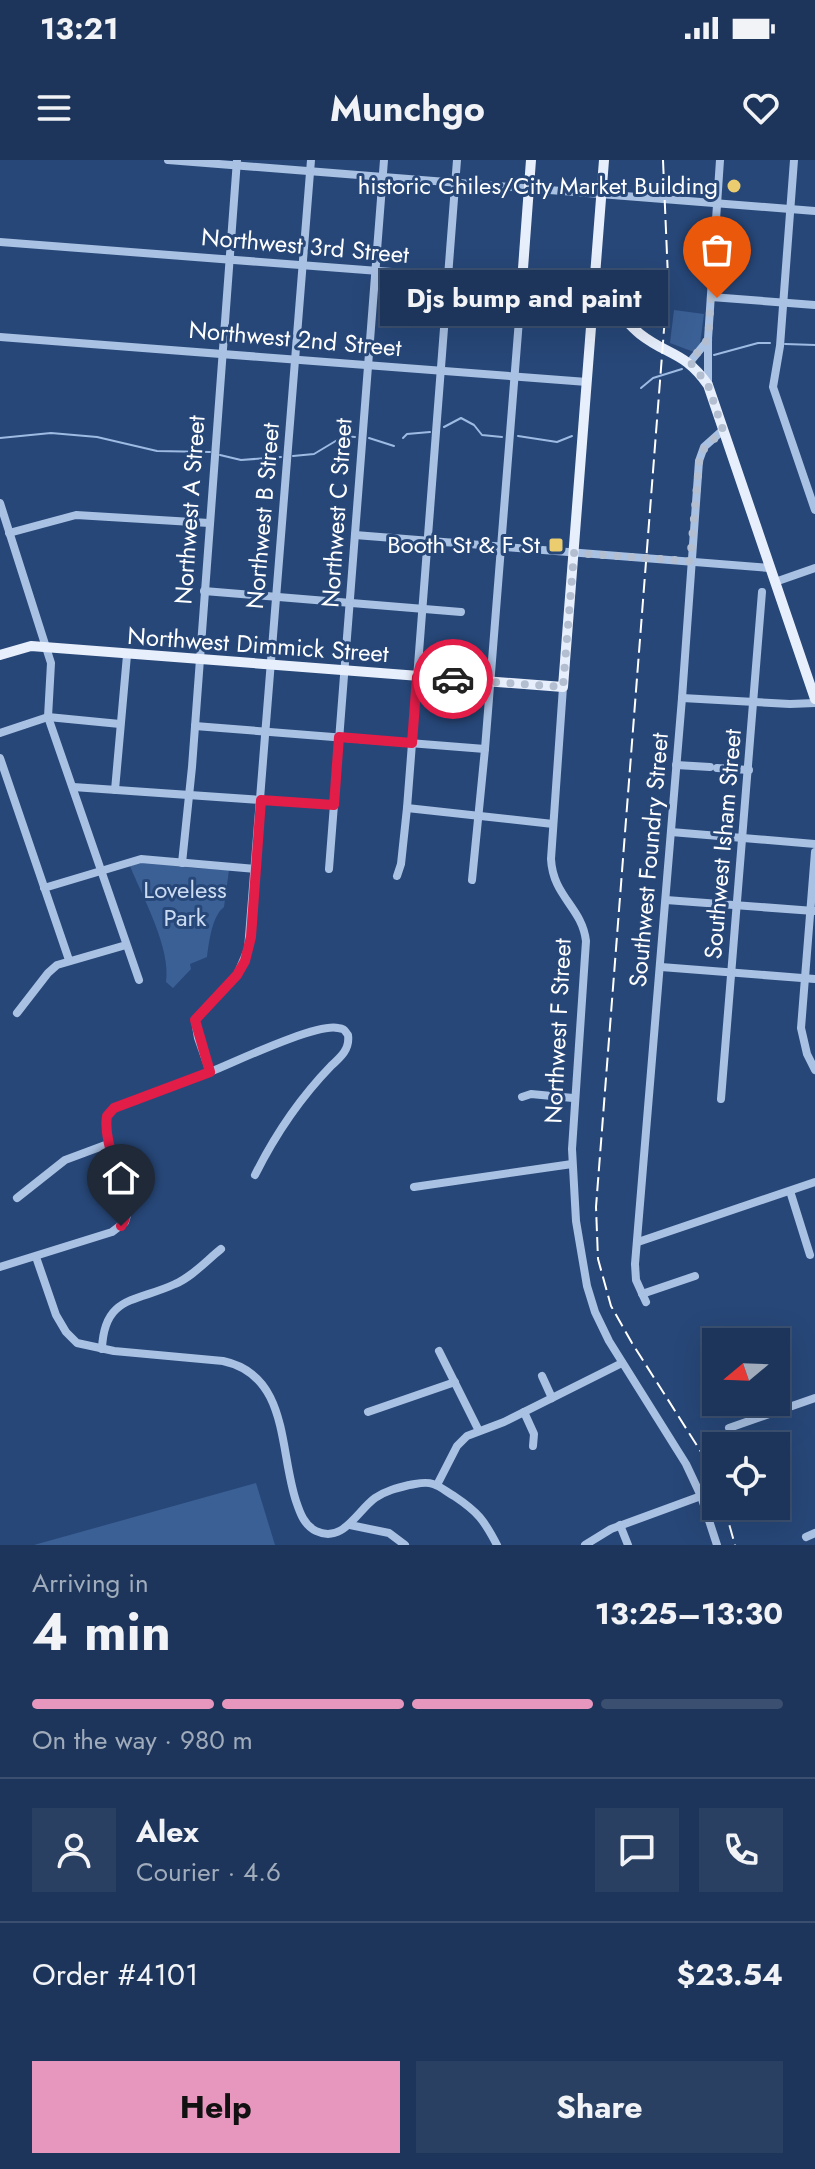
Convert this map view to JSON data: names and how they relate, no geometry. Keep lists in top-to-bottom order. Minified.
{"streets":{"main road":["Northwest 3rd Street","Northwest Dimmick Street","Northwest F Street"],"street":["Northwest 2nd Street","Northwest A Street","Northwest C Street","Northwest B Street","Southwest Isham Street","Southwest Foundry Street"]},"crossings":[["Northwest 3rd Street","Northwest A Street"],["Northwest 3rd Street","Northwest C Street"],["Northwest 3rd Street","Northwest B Street"],["Northwest 3rd Street","Southwest Foundry Street"],["Northwest 3rd Street","Northwest F Street"],["Northwest 2nd Street","Northwest A Street"],["Northwest 2nd Street","Northwest C Street"],["Northwest 2nd Street","Northwest B Street"],["Northwest 2nd Street","Northwest F Street"],["Northwest A Street","Northwest Dimmick Street"],["Northwest C Street","Northwest Dimmick Street"],["Northwest B Street","Northwest Dimmick Street"],["Northwest Dimmick Street","Northwest F Street"]],"parks":["Loveless Park"],"places":{"other":["historic Chiles/City Market Building","Djs bump and paint"],"transit":["Booth St & F St"]},"north":"left","page":{"status":"13:21","header":"Munchgo","bubble":"Djs bump and paint","heading":["4 min","Arriving in","13:25–13:30"],"panel":["Alex","Courier · 4.6","Order #4101","$23.54"],"bar":"On the way · 980 m","buttons":["Help","Share"]}}
